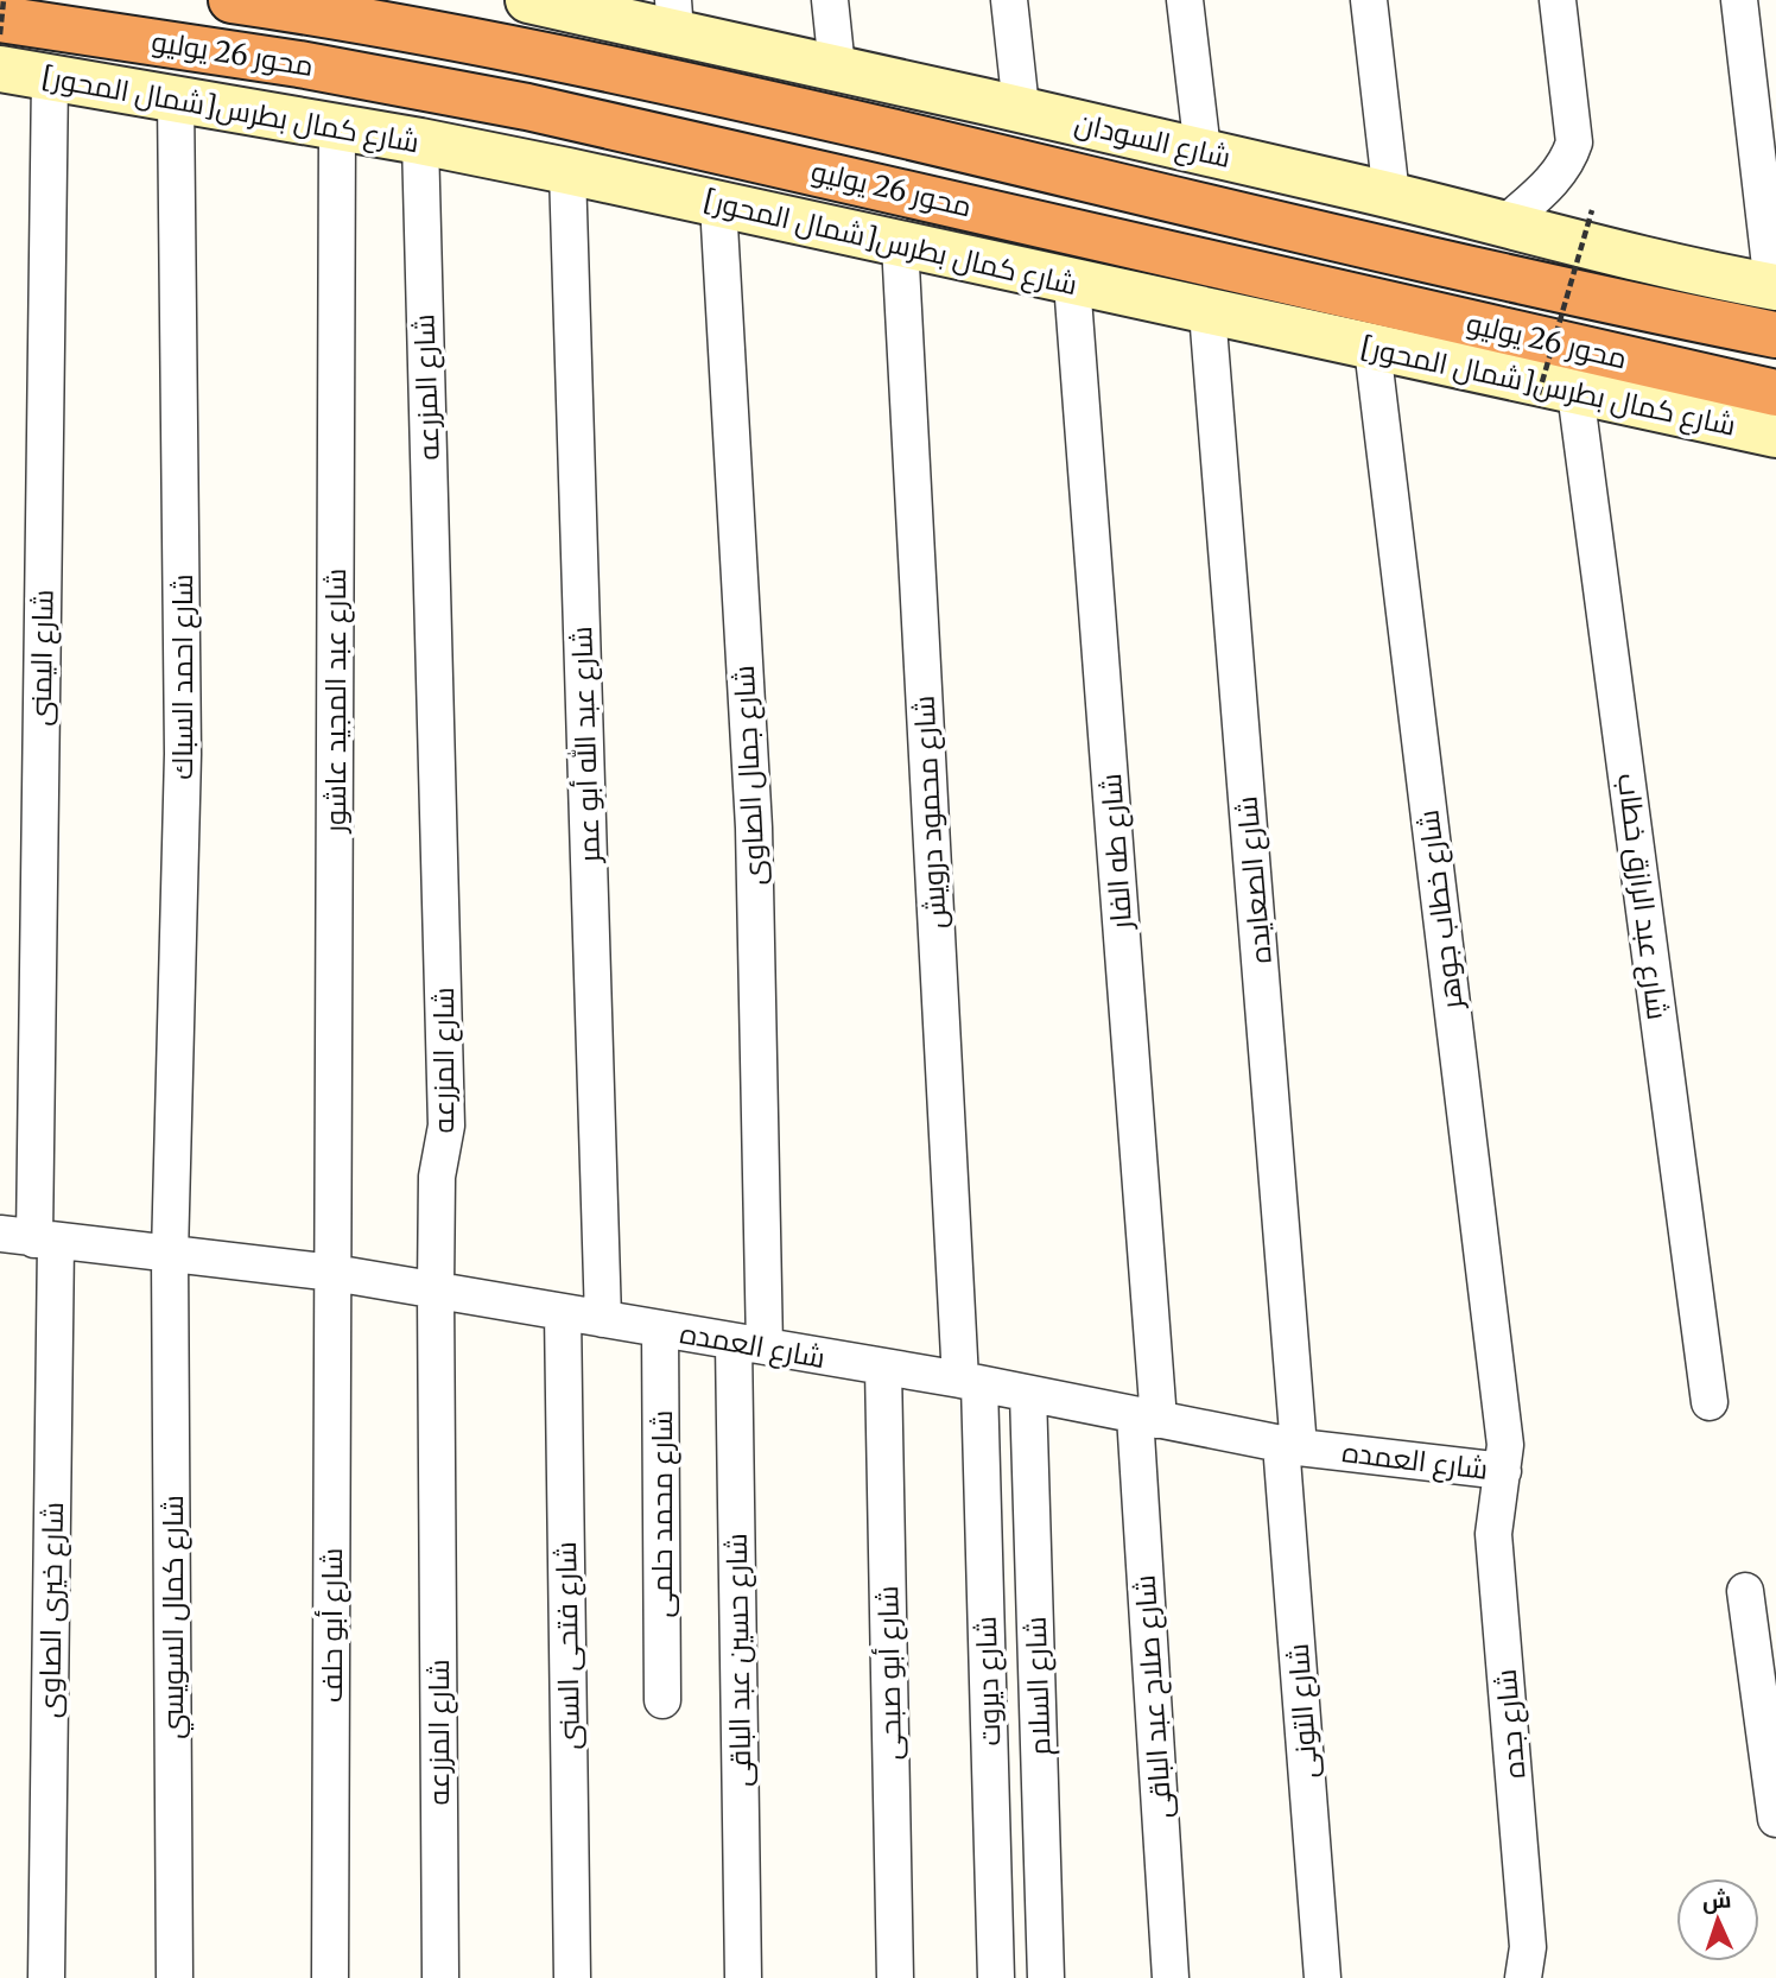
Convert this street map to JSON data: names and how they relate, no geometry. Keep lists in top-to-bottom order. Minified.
{"streets":{"highway":["محور 26 يوليو"],"street":["شارع كمال بطرس[شمال المحور]","شارع السودان","شارع المزرعه","شارع اليمنى","شارع احمد السباك","شارع عبد المجيد عاشور","شارع عبد الله أبو عمر","شارع جمال الصاوى","شارع محمود درويش","شارع طه الفار","شارع الصعايده","شارع عبد الرازق خطاب","شارع خطاب جوهر","شارع العمده","شارع محمد حلمى","شارع خيرى الصاوى","شارع كمال السويسي","شارع أبو حلف","شارع فتحى السنى","شارع حسين عبد الباقى","شارع أبو صبحى","شارع ديروت","شارع السلام","شارع صلاح عبد الباقى","شارع التونى","شارع جده"]},"crossings":[["شارع كمال بطرس[شمال المحور]","شارع المزرعه"],["شارع كمال بطرس[شمال المحور]","شارع اليمنى"],["شارع كمال بطرس[شمال المحور]","شارع احمد السباك"],["شارع كمال بطرس[شمال المحور]","شارع عبد المجيد عاشور"],["شارع كمال بطرس[شمال المحور]","شارع عبد الله أبو عمر"],["شارع كمال بطرس[شمال المحور]","شارع جمال الصاوى"],["شارع كمال بطرس[شمال المحور]","شارع محمود درويش"],["شارع كمال بطرس[شمال المحور]","شارع طه الفار"],["شارع كمال بطرس[شمال المحور]","شارع الصعايده"],["شارع كمال بطرس[شمال المحور]","شارع عبد الرازق خطاب"],["شارع كمال بطرس[شمال المحور]","شارع خطاب جوهر"],["شارع المزرعه","شارع العمده"],["شارع اليمنى","شارع العمده"],["شارع اليمنى","شارع خيرى الصاوى"],["شارع احمد السباك","شارع العمده"],["شارع احمد السباك","شارع كمال السويسي"],["شارع عبد المجيد عاشور","شارع العمده"],["شارع عبد المجيد عاشور","شارع أبو حلف"],["شارع عبد الله أبو عمر","شارع العمده"],["شارع جمال الصاوى","شارع العمده"],["شارع جمال الصاوى","شارع حسين عبد الباقى"],["شارع محمود درويش","شارع العمده"],["شارع محمود درويش","شارع ديروت"],["شارع طه الفار","شارع العمده"],["شارع طه الفار","شارع صلاح عبد الباقى"],["شارع الصعايده","شارع العمده"],["شارع الصعايده","شارع التونى"],["شارع خطاب جوهر","شارع العمده"],["شارع خطاب جوهر","شارع جده"],["شارع العمده","شارع محمد حلمى"],["شارع العمده","شارع خيرى الصاوى"],["شارع العمده","شارع كمال السويسي"],["شارع العمده","شارع أبو حلف"],["شارع العمده","شارع فتحى السنى"],["شارع العمده","شارع حسين عبد الباقى"],["شارع العمده","شارع أبو صبحى"],["شارع العمده","شارع ديروت"],["شارع العمده","شارع السلام"],["شارع العمده","شارع صلاح عبد الباقى"],["شارع العمده","شارع التونى"],["شارع العمده","شارع جده"]],"north":"top"}
